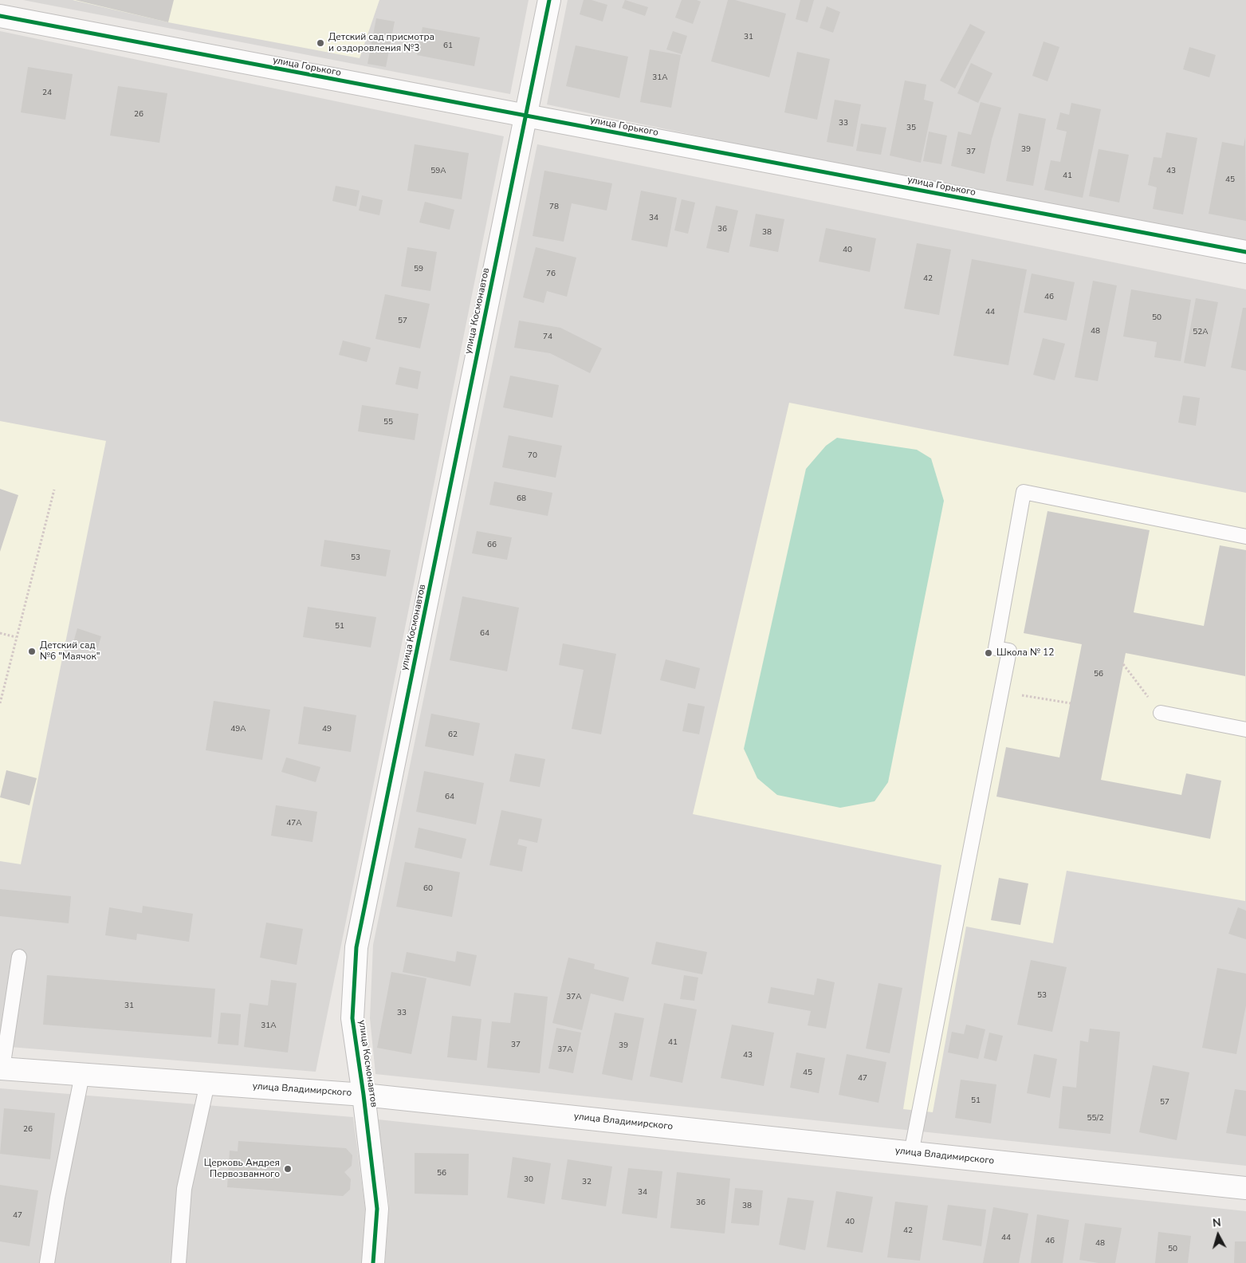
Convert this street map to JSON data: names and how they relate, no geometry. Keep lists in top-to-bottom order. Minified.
{"streets":{"street":["улица Горького","улица Космонавтов","улица Владимирского"]},"crossings":[["улица Горького","улица Космонавтов"],["улица Космонавтов","улица Владимирского"]],"places":["Детский сад присмотра и оздоровления №3","Детский сад №6 \"Маячок\"","Школа № 12","Церковь Андрея Первозванного"],"house_numbers":["31","61","31А","24","26","33","35","39","37","59А","43","41","45","78","34","36","38","40","59","76","42","46","44","50","57","48","52А","74","55","70","68","66","53","51","64","56","49А","49","62","64","47А","60","53","37А","31","33","31А","41","37","39","37А","43","45","47","51","57","55/2","26","56","30","32","34","36","38","47","40","42","44","46","48","50"],"north":"top"}
